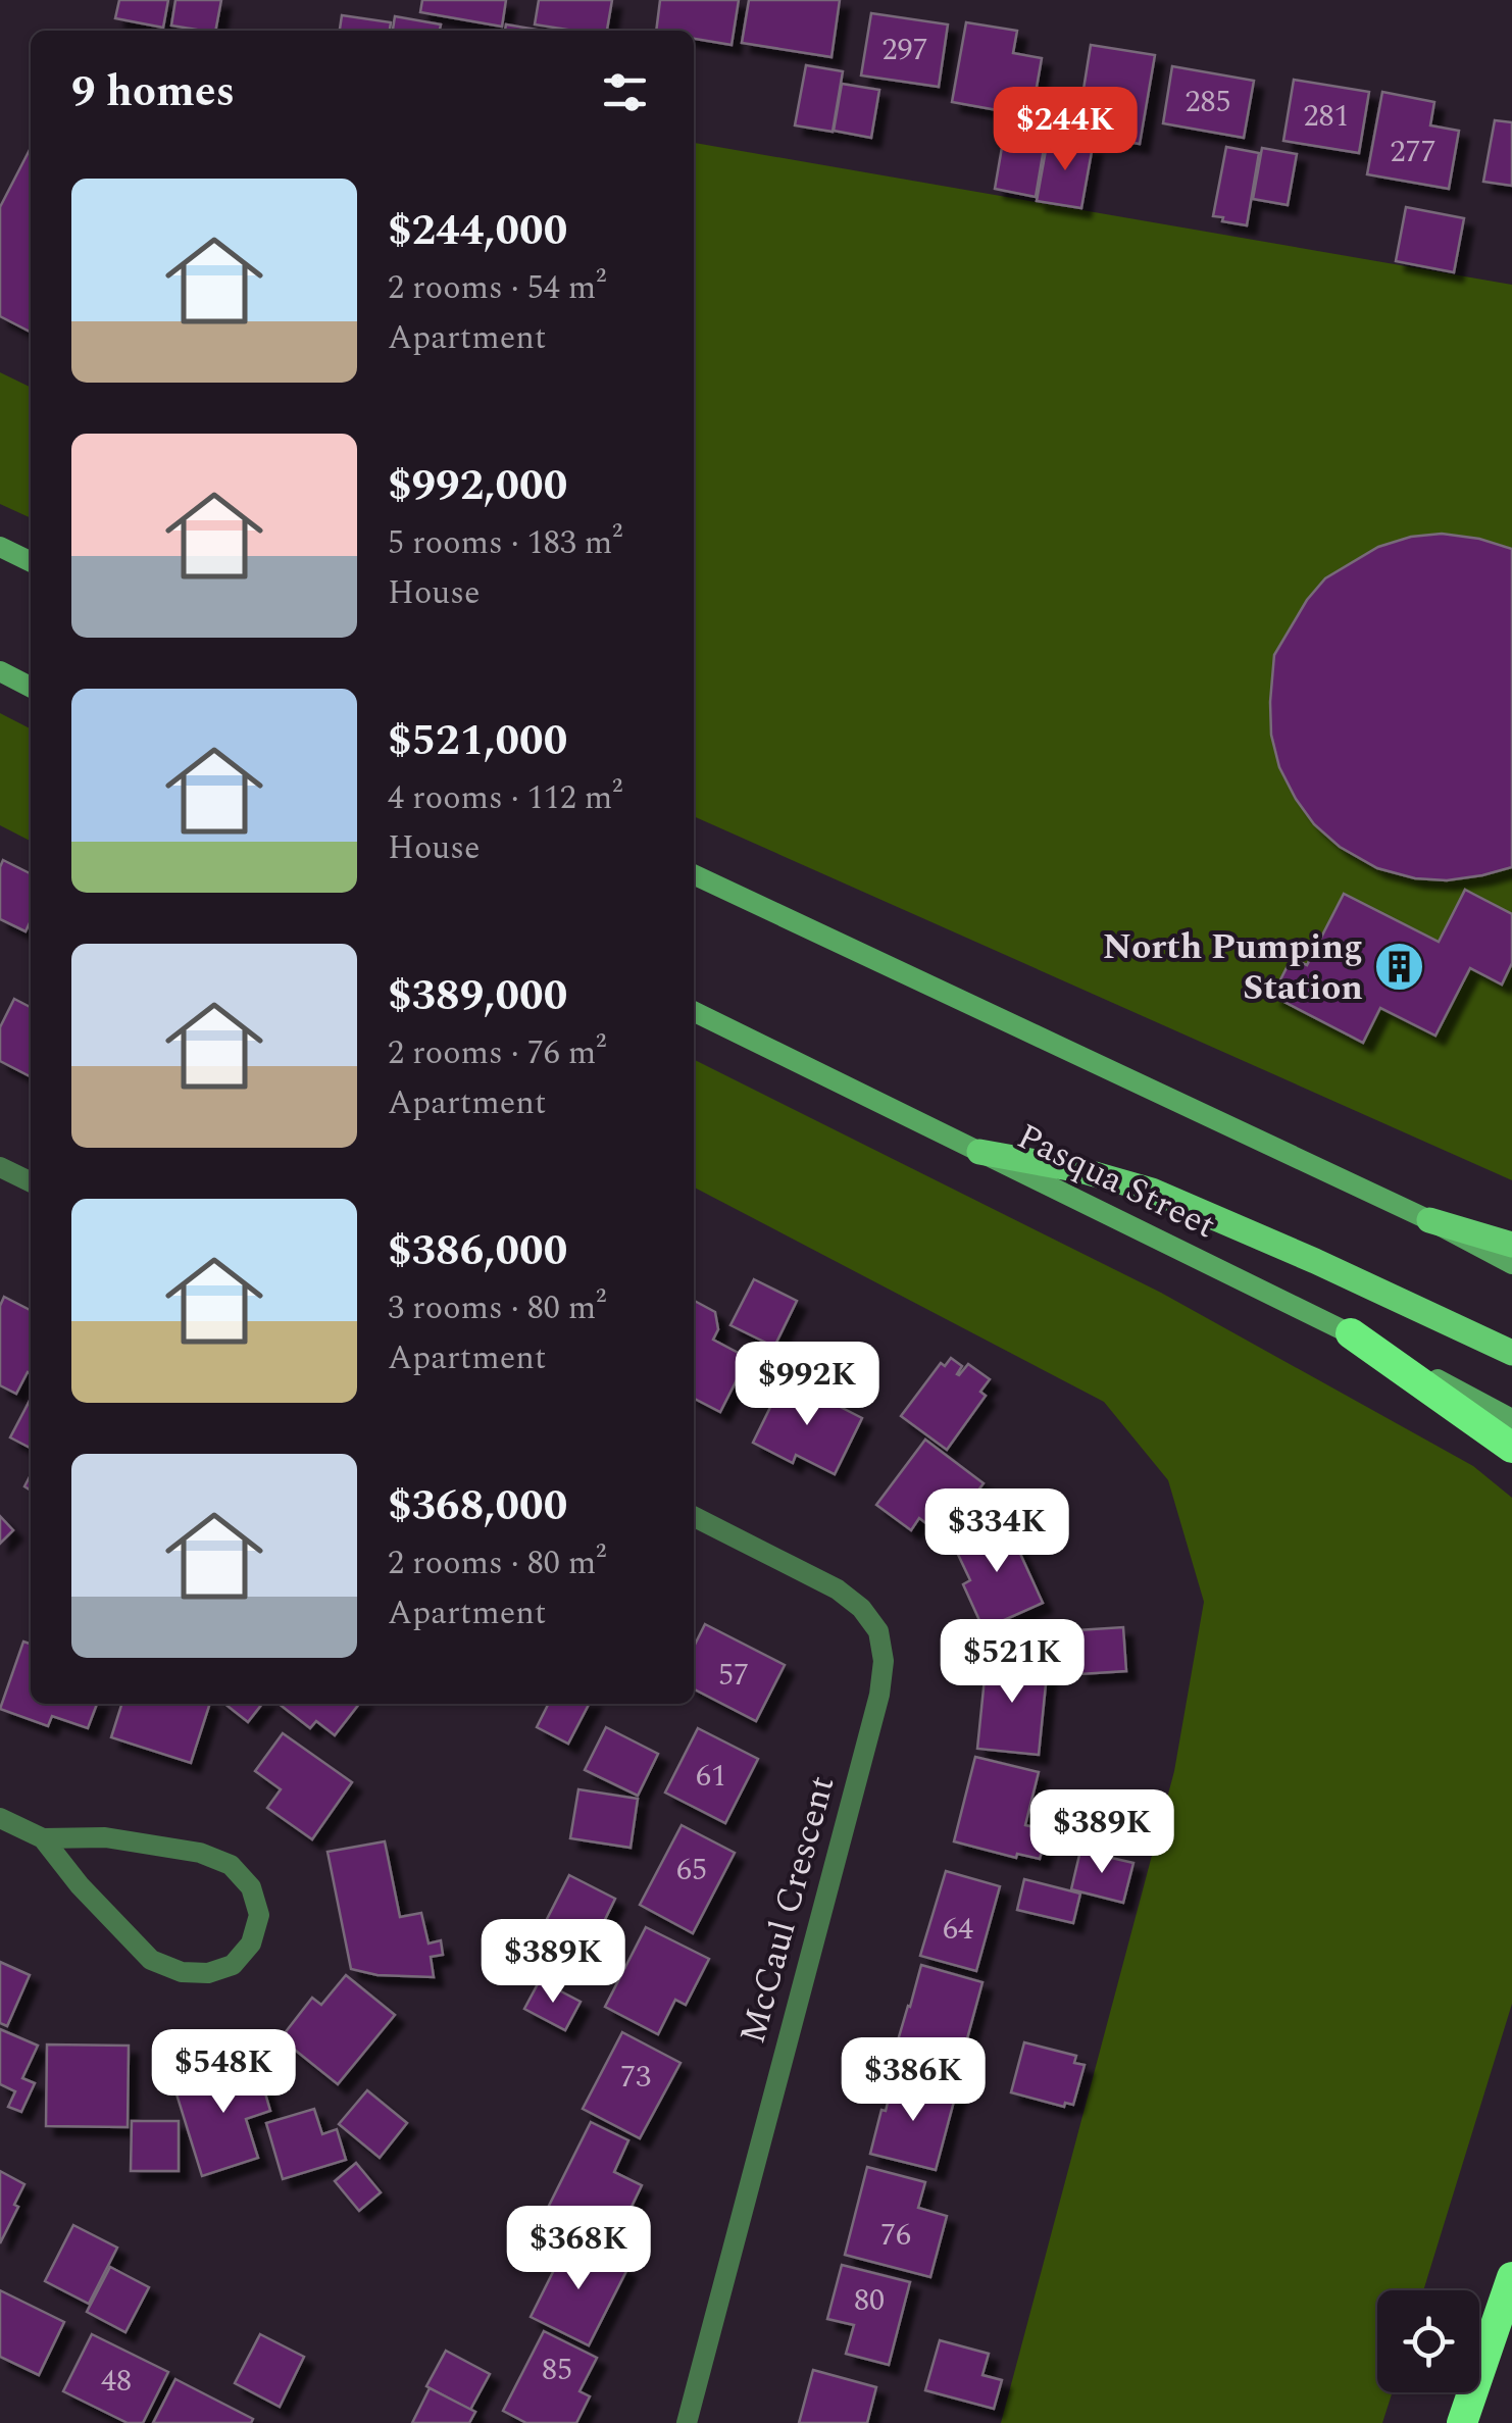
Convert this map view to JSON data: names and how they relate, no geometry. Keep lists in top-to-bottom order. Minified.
{"streets":{"main road":["Pasqua Street"],"street":["McCaul Crescent"]},"places":{"building":["North Pumping Station"]},"house_numbers":["297","285","281","277","57","61","65","64","73","76","80","85","48"],"page":{"heading":"9 homes","price":["$244K","$992K","$334K","$521K","$389K","$389K","$548K","$386K","$368K"],"list":[{"name":"$244,000","note":"2 rooms · 54 m² · Apartment"},{"name":"$992,000","note":"5 rooms · 183 m² · House"},{"name":"$521,000","note":"4 rooms · 112 m² · House"},{"name":"$389,000","note":"2 rooms · 76 m² · Apartment"},{"name":"$386,000","note":"3 rooms · 80 m² · Apartment"},{"name":"$368,000","note":"2 rooms · 80 m² · Apartment"}]}}
